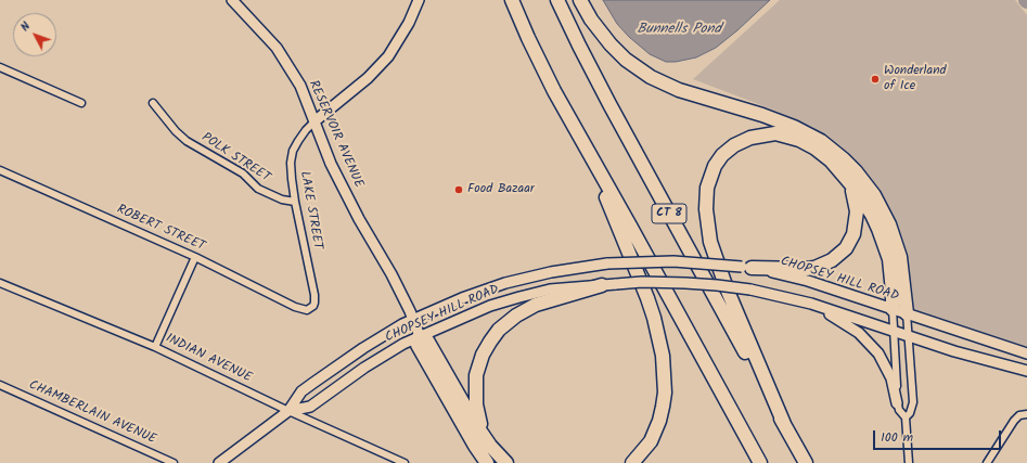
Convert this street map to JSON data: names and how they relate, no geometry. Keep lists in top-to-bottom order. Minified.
{"streets":{"highway":["CT 8"],"main road":["RESERVOIR AVENUE","CHOPSEY HILL ROAD"],"street":["POLK STREET","LAKE STREET","ROBERT STREET","INDIAN AVENUE","CHAMBERLAIN AVENUE"]},"crossings":[["RESERVOIR AVENUE","LAKE STREET"],["RESERVOIR AVENUE","CHOPSEY HILL ROAD"],["POLK STREET","LAKE STREET"],["LAKE STREET","ROBERT STREET"],["CHOPSEY HILL ROAD","INDIAN AVENUE"]],"water":["Bunnells Pond"],"places":["Wonderland of Ice","Food Bazaar"],"scale_bar":"100 m","north":"top left"}
